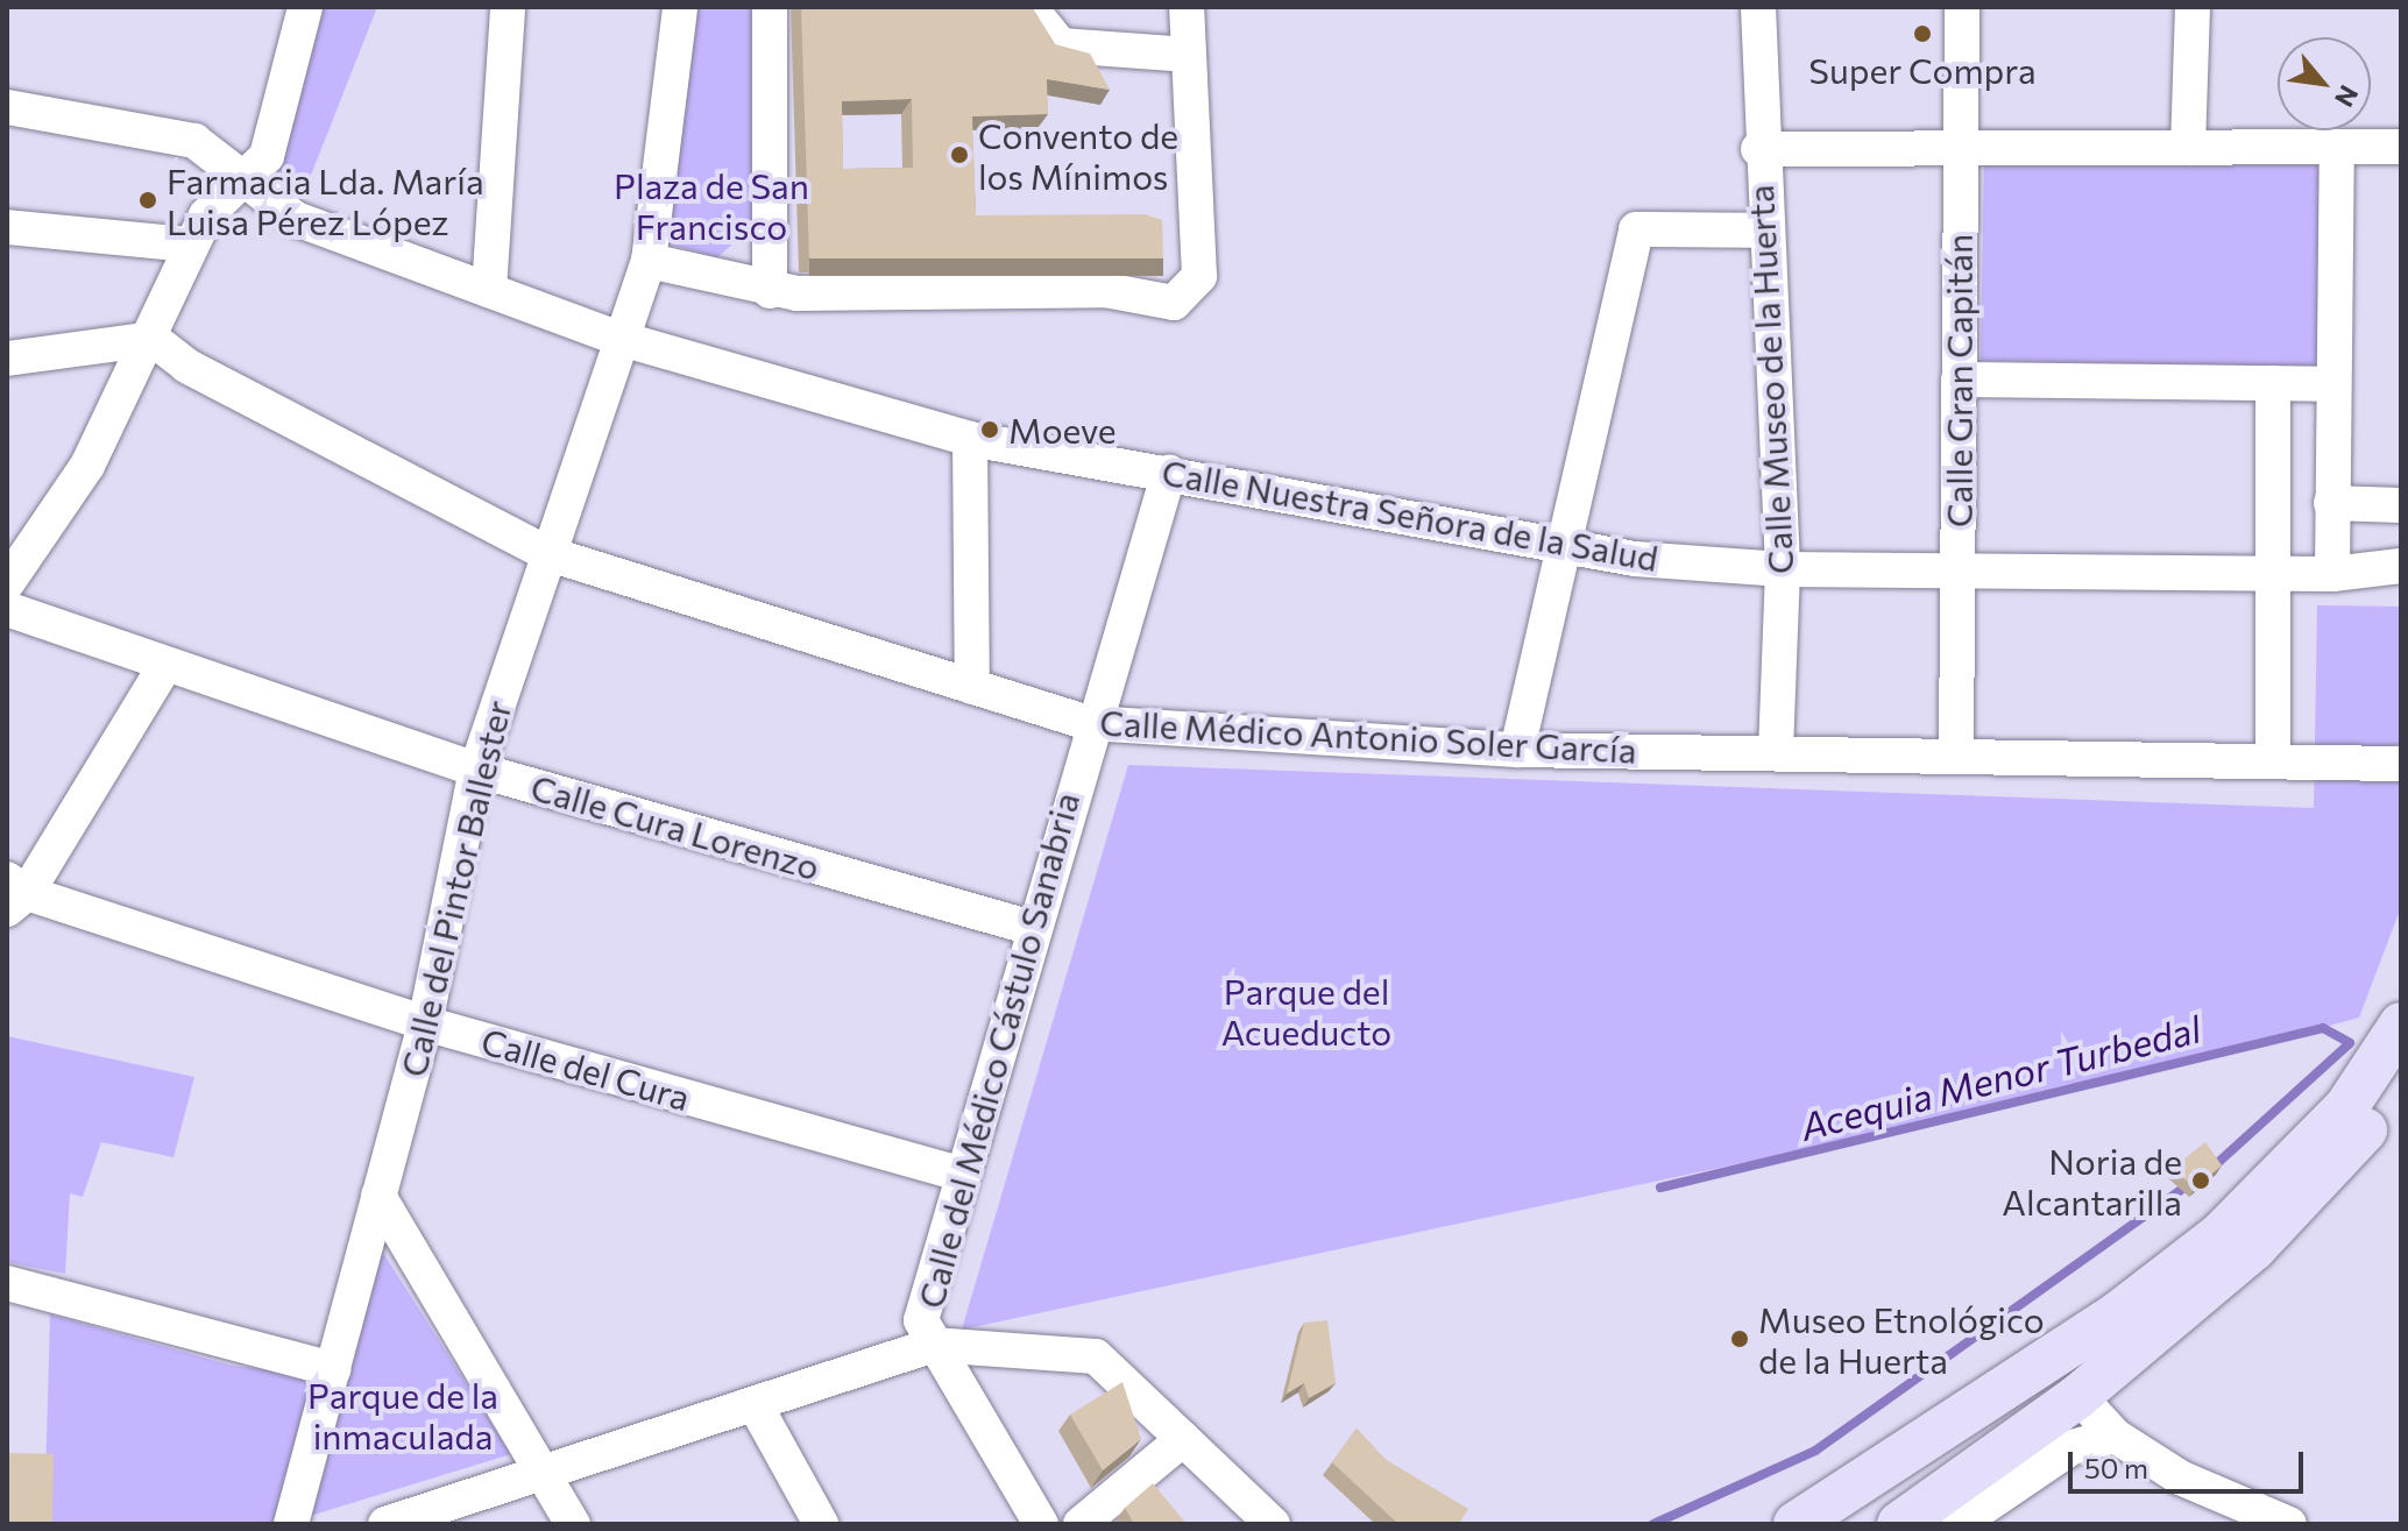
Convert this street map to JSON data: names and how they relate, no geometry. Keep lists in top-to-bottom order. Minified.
{"streets":{"street":["Calle Museo de la Huerta","Calle Gran Capitán","Calle Nuestra Señora de la Salud","Calle Médico Antonio Soler García","Calle Cura Lorenzo","Calle del Pintor Ballester","Calle del Médico Cástulo Sanabria","Calle del Cura"]},"crossings":[["Calle Museo de la Huerta","Calle Nuestra Señora de la Salud"],["Calle Museo de la Huerta","Calle Médico Antonio Soler García"],["Calle Gran Capitán","Calle Nuestra Señora de la Salud"],["Calle Gran Capitán","Calle Médico Antonio Soler García"],["Calle Nuestra Señora de la Salud","Calle del Pintor Ballester"],["Calle Nuestra Señora de la Salud","Calle del Médico Cástulo Sanabria"],["Calle Médico Antonio Soler García","Calle del Pintor Ballester"],["Calle Médico Antonio Soler García","Calle del Médico Cástulo Sanabria"],["Calle Cura Lorenzo","Calle del Pintor Ballester"],["Calle Cura Lorenzo","Calle del Médico Cástulo Sanabria"],["Calle del Pintor Ballester","Calle del Cura"],["Calle del Médico Cástulo Sanabria","Calle del Cura"]],"water":["Acequia Menor Turbedal"],"parks":["Plaza de San Francisco","Parque del Acueducto","Parque de la inmaculada"],"places":["Super Compra","Convento de los Mínimos","Farmacia Lda. María Luisa Pérez López","Moeve","Noria de Alcantarilla","Museo Etnológico de la Huerta"],"scale_bar":"50 m","north":"bottom right"}
